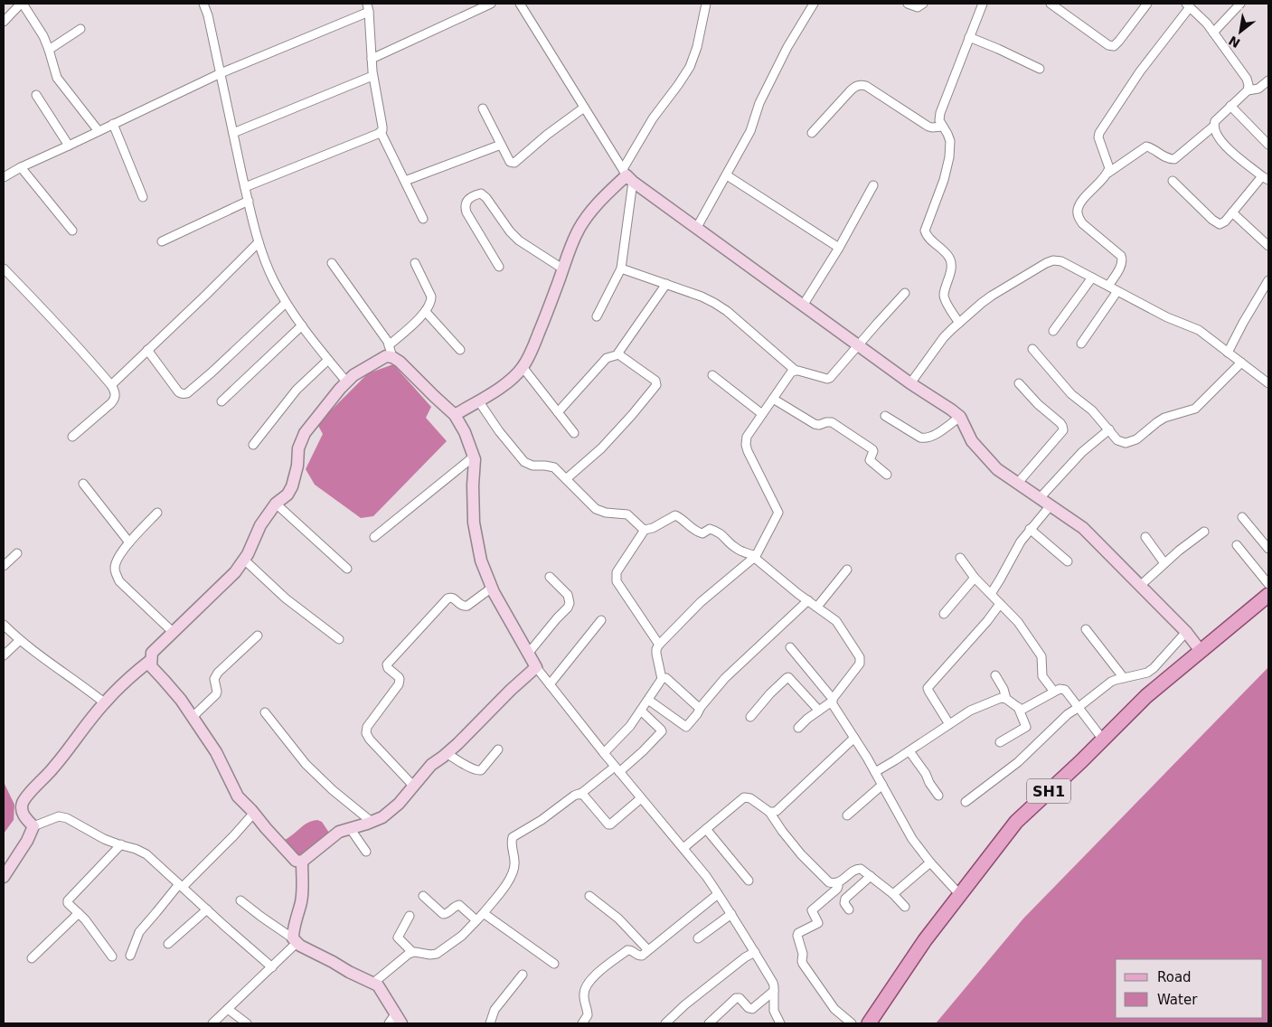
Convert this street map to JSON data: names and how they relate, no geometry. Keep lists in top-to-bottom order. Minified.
{"streets":{"main road":["SH1"]},"legend":["Road","Water"],"north":"bottom left"}
